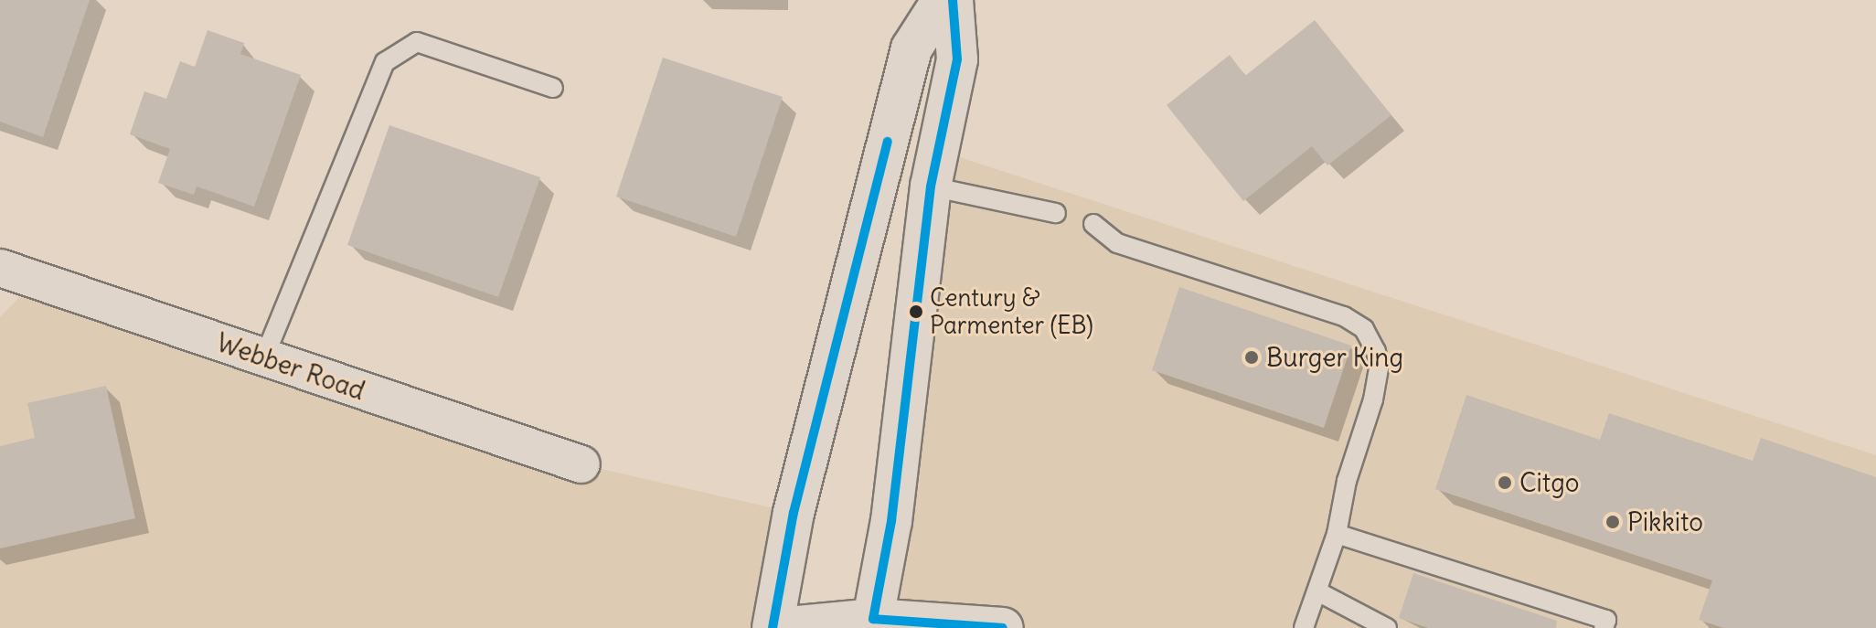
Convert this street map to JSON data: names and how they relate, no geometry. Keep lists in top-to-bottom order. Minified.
{"streets":{"street":["Webber Road"]},"places":["Century & Parmenter (EB)","Burger King","Citgo","Pikkito"]}
